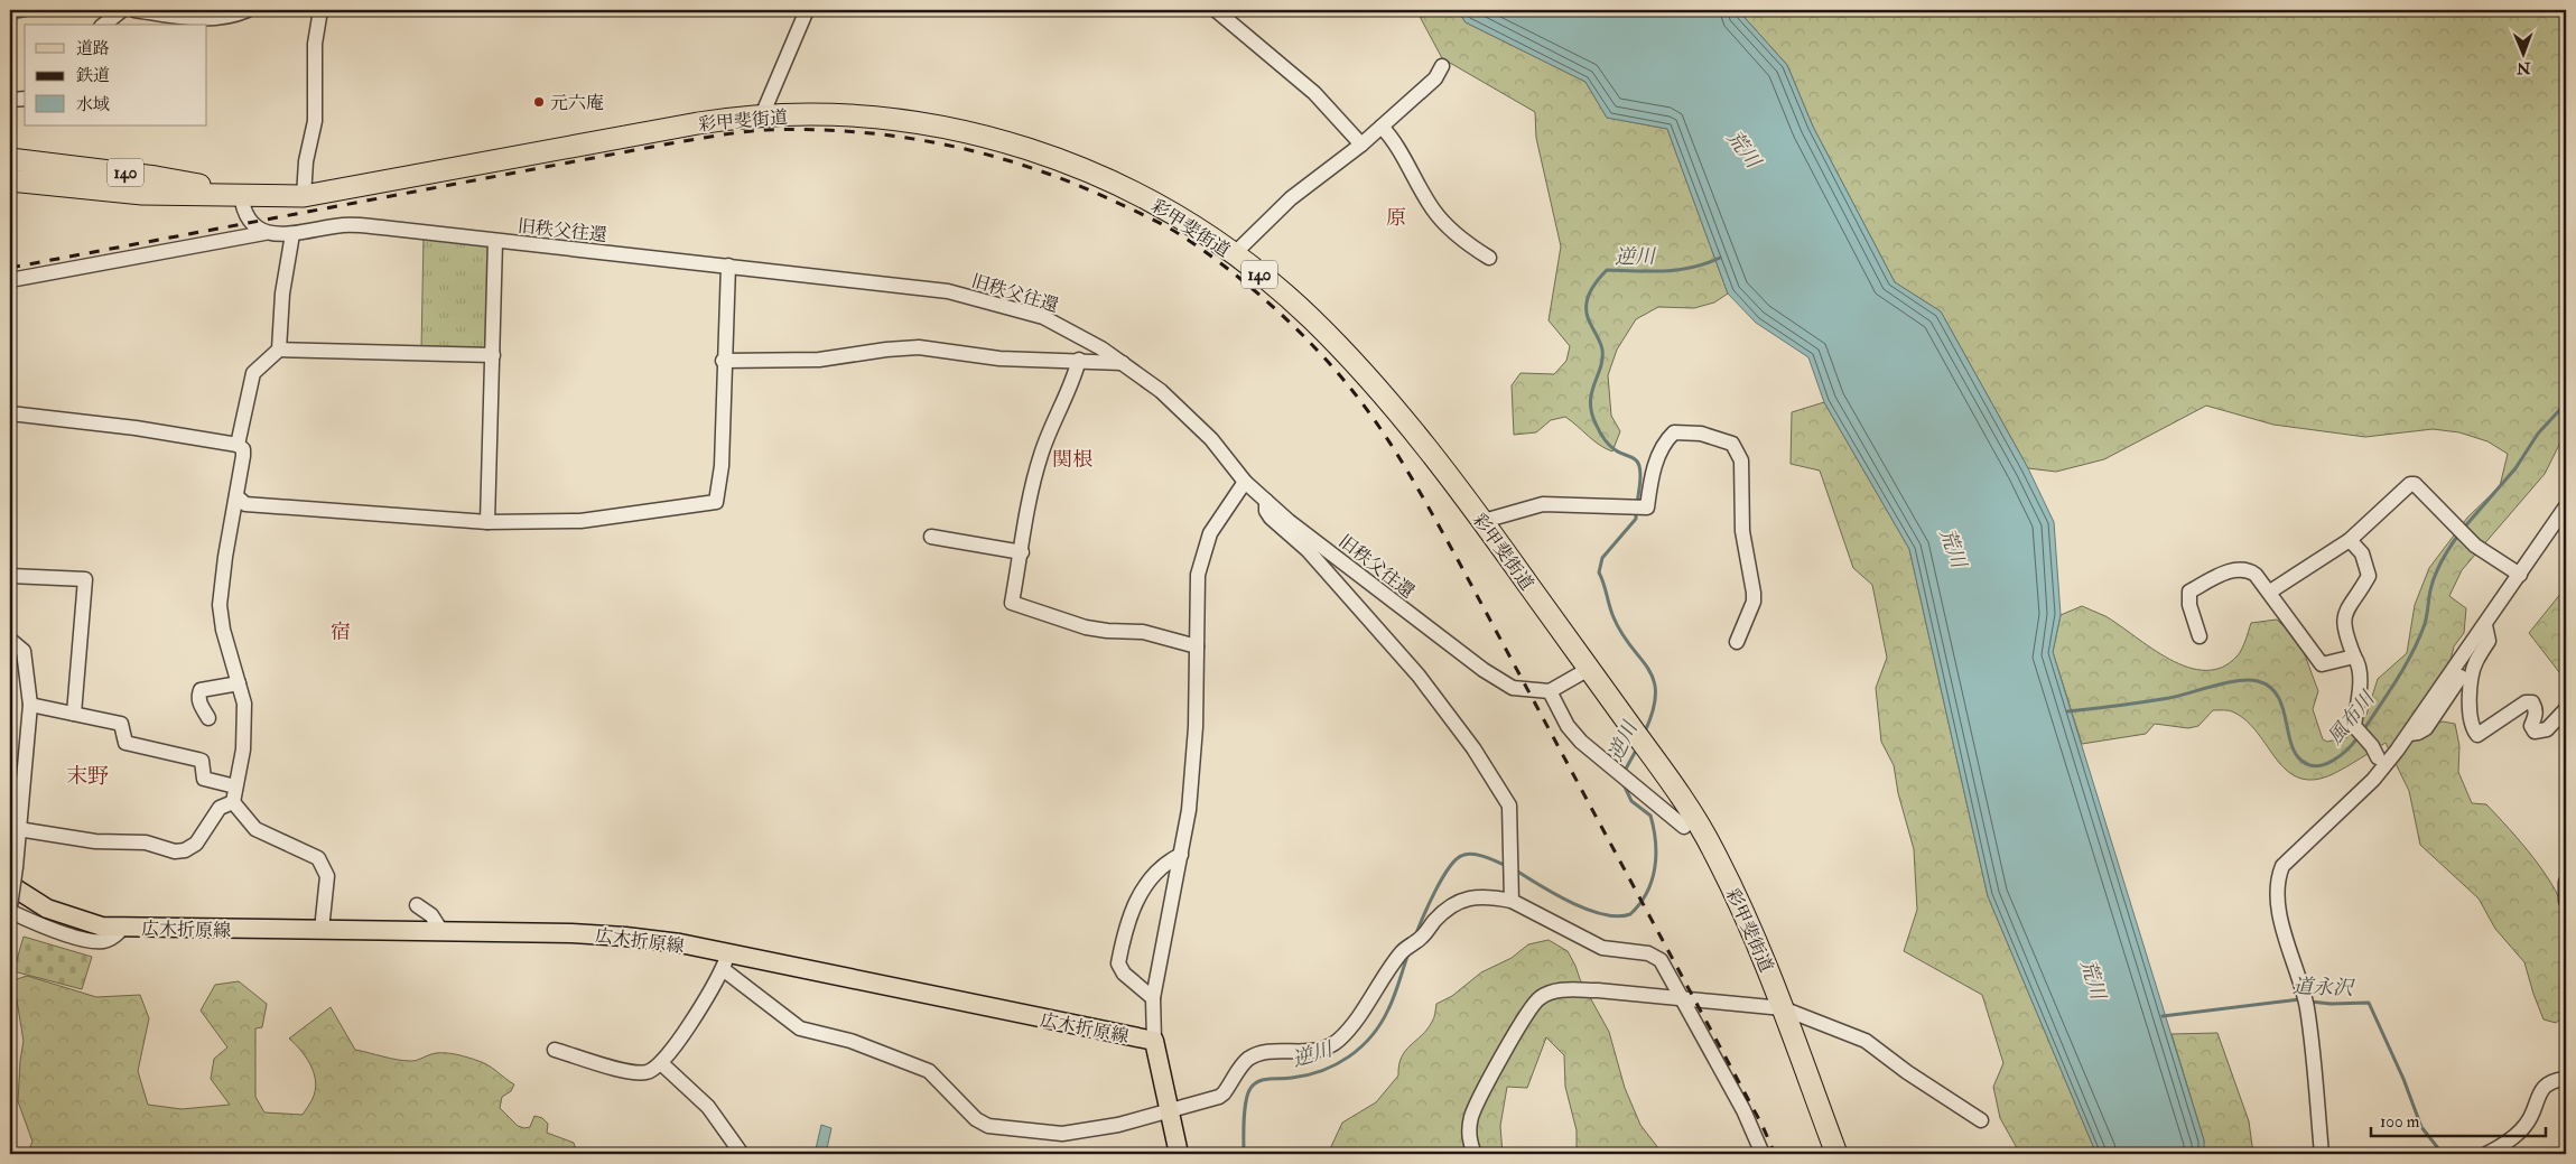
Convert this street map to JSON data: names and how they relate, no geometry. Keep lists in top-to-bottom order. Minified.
{"streets":{"highway":["彩甲斐街道","140"],"main road":["広木折原線"],"street":["旧秩父往還"]},"districts":["原","関根","宿","末野"],"water":["荒川","逆川","風布川","道永沢"],"places":["元六庵"],"legend":["道路","鉄道","水域"],"scale_bar":"100 m","north":"bottom"}
